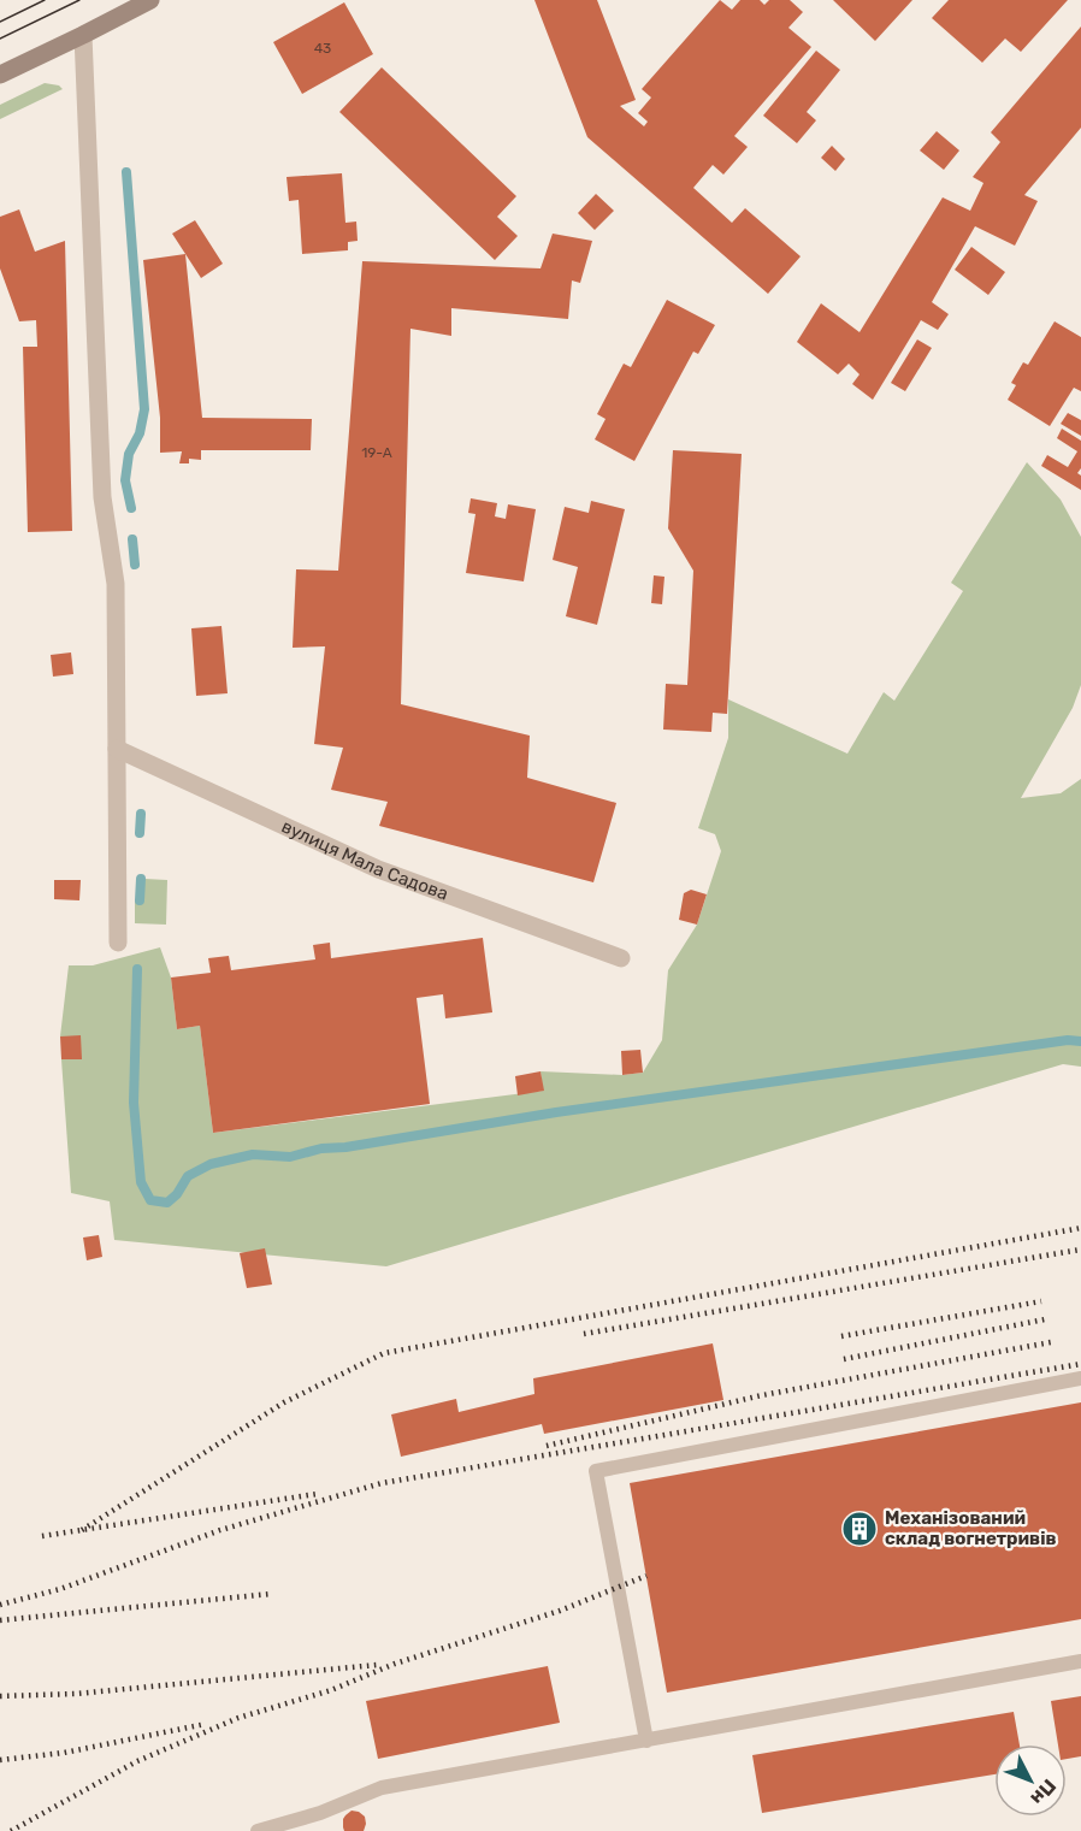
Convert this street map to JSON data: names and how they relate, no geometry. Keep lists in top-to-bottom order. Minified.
{"streets":{"street":["вулиця Мала Садова"]},"places":{"building":["Механізований склад вогнетривів"]},"house_numbers":["43","19-A"],"north":"bottom right"}
